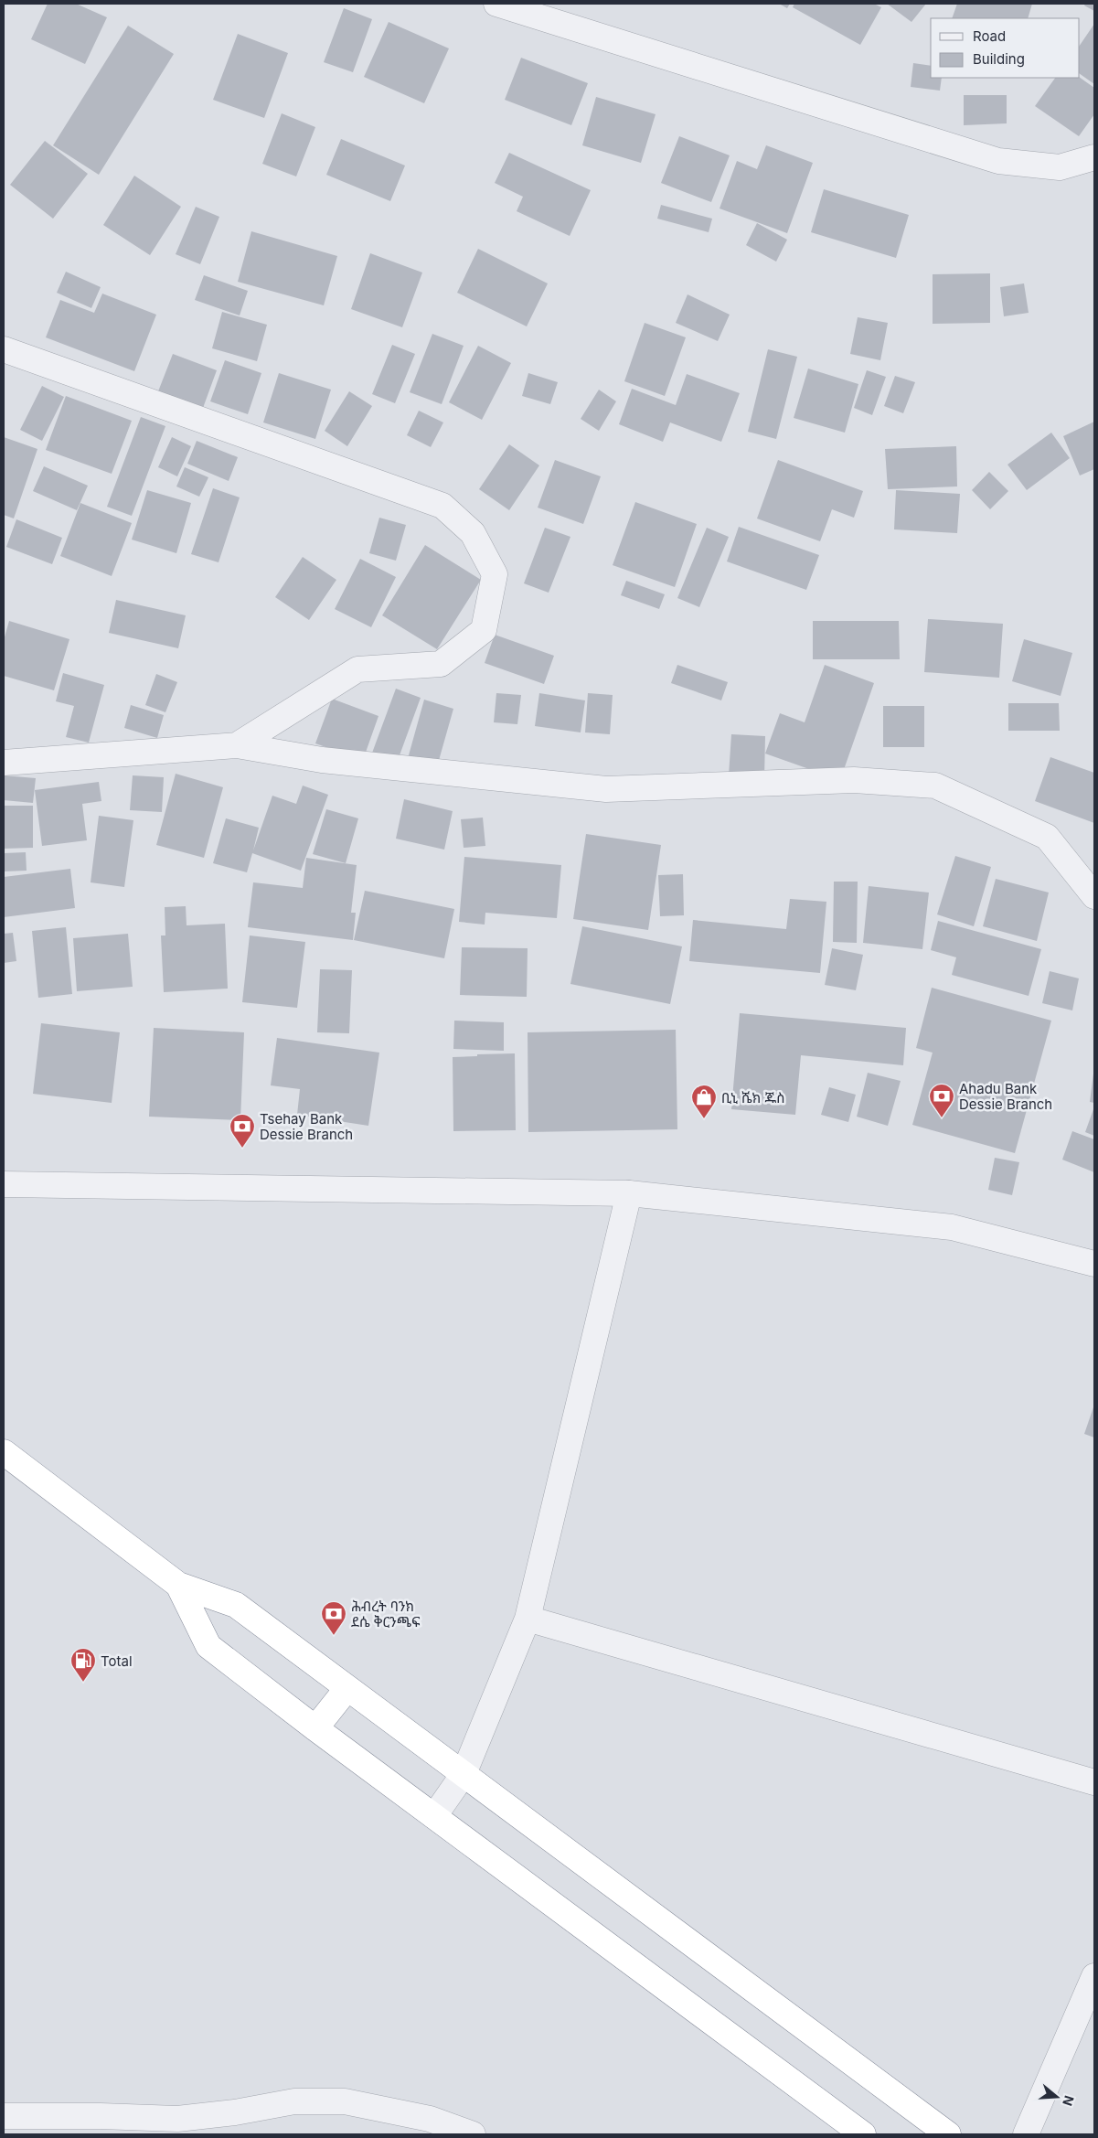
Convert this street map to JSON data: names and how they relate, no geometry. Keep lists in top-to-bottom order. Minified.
{"places":{"bank":["Ahadu Bank Dessie Branch","Tsehay Bank Dessie Branch","ሕብረት ባንክ ደሴ ቅርንጫፍ"],"shop":["ቢኒ ሼክ ጁስ"],"fuel station":["Total"]},"legend":["Road","Building"],"north":"right"}
